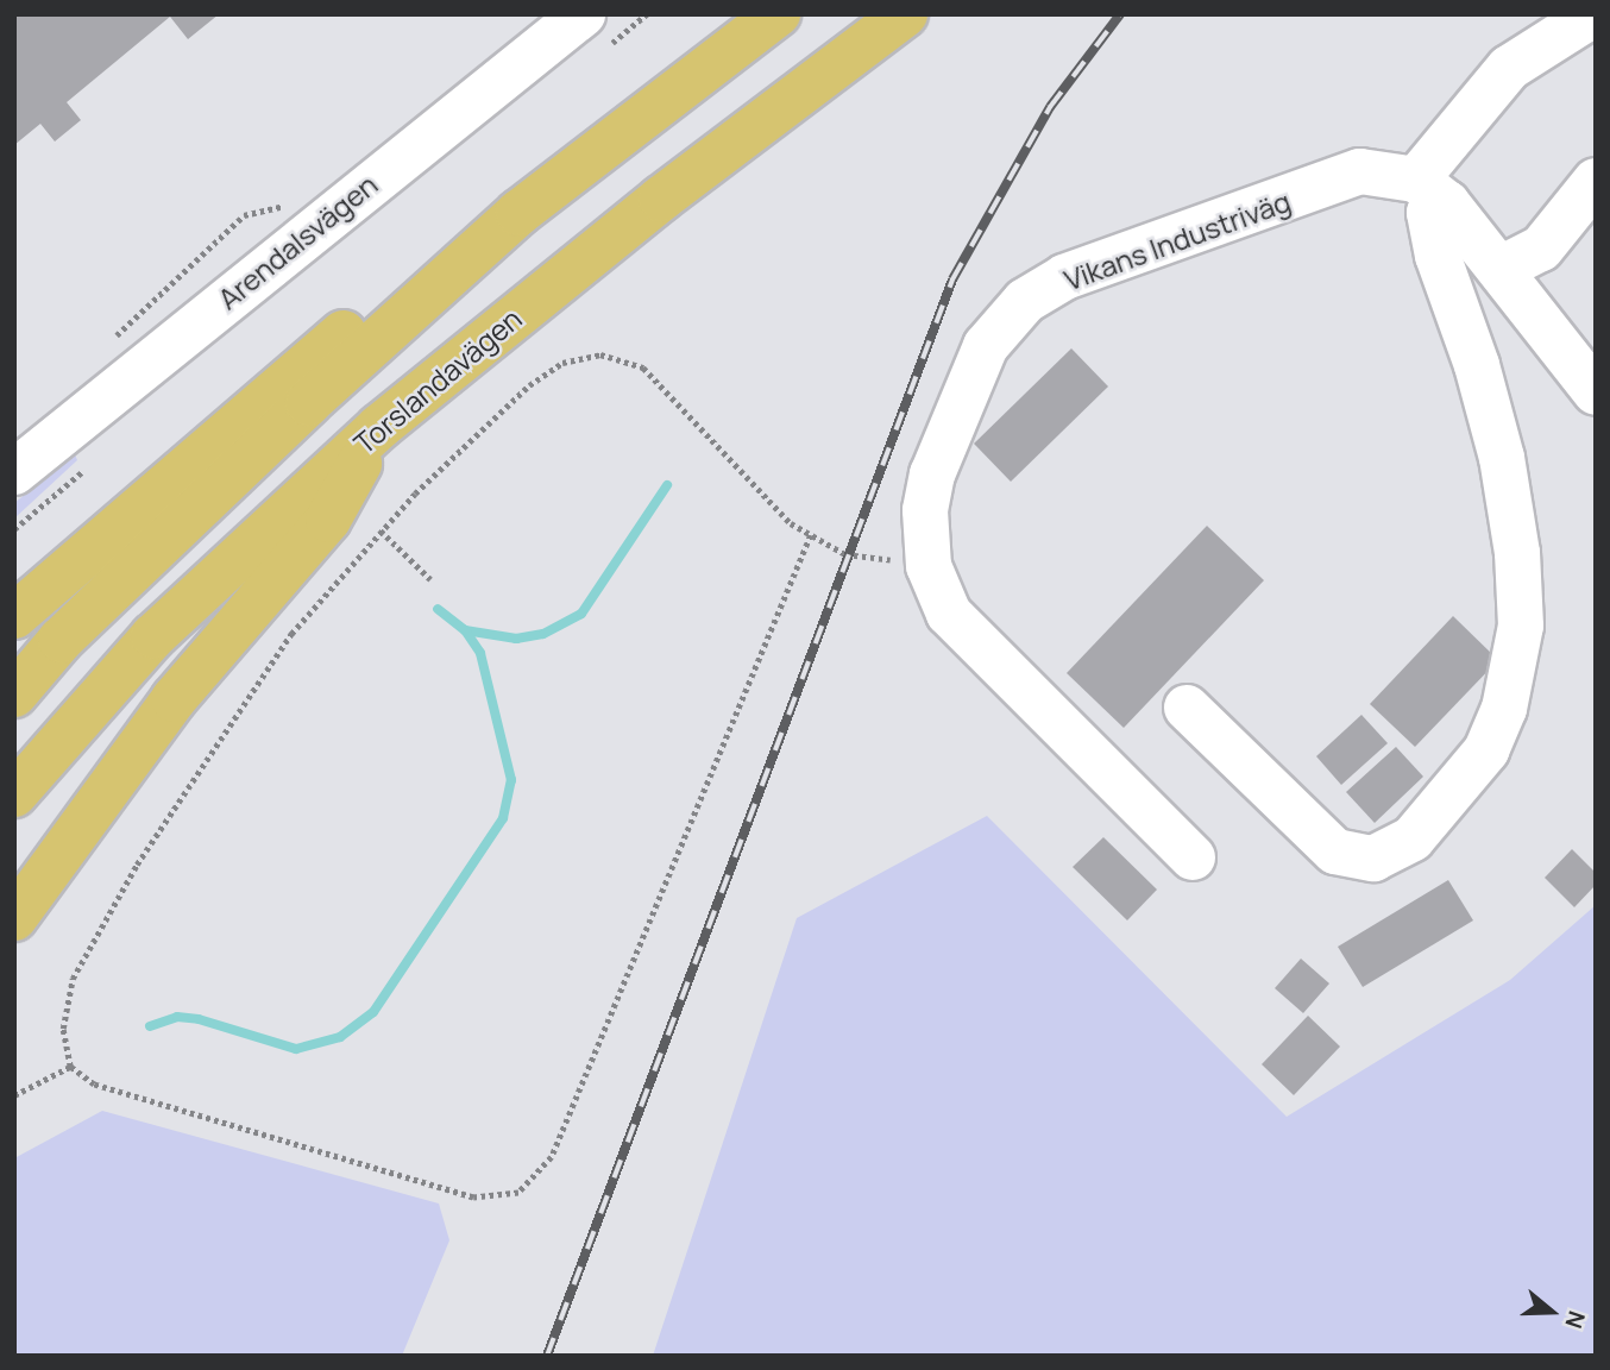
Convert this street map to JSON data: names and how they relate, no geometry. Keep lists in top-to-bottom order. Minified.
{"streets":{"main road":["Torslandavägen"],"street":["Vikans Industriväg","Arendalsvägen"]},"north":"right"}
